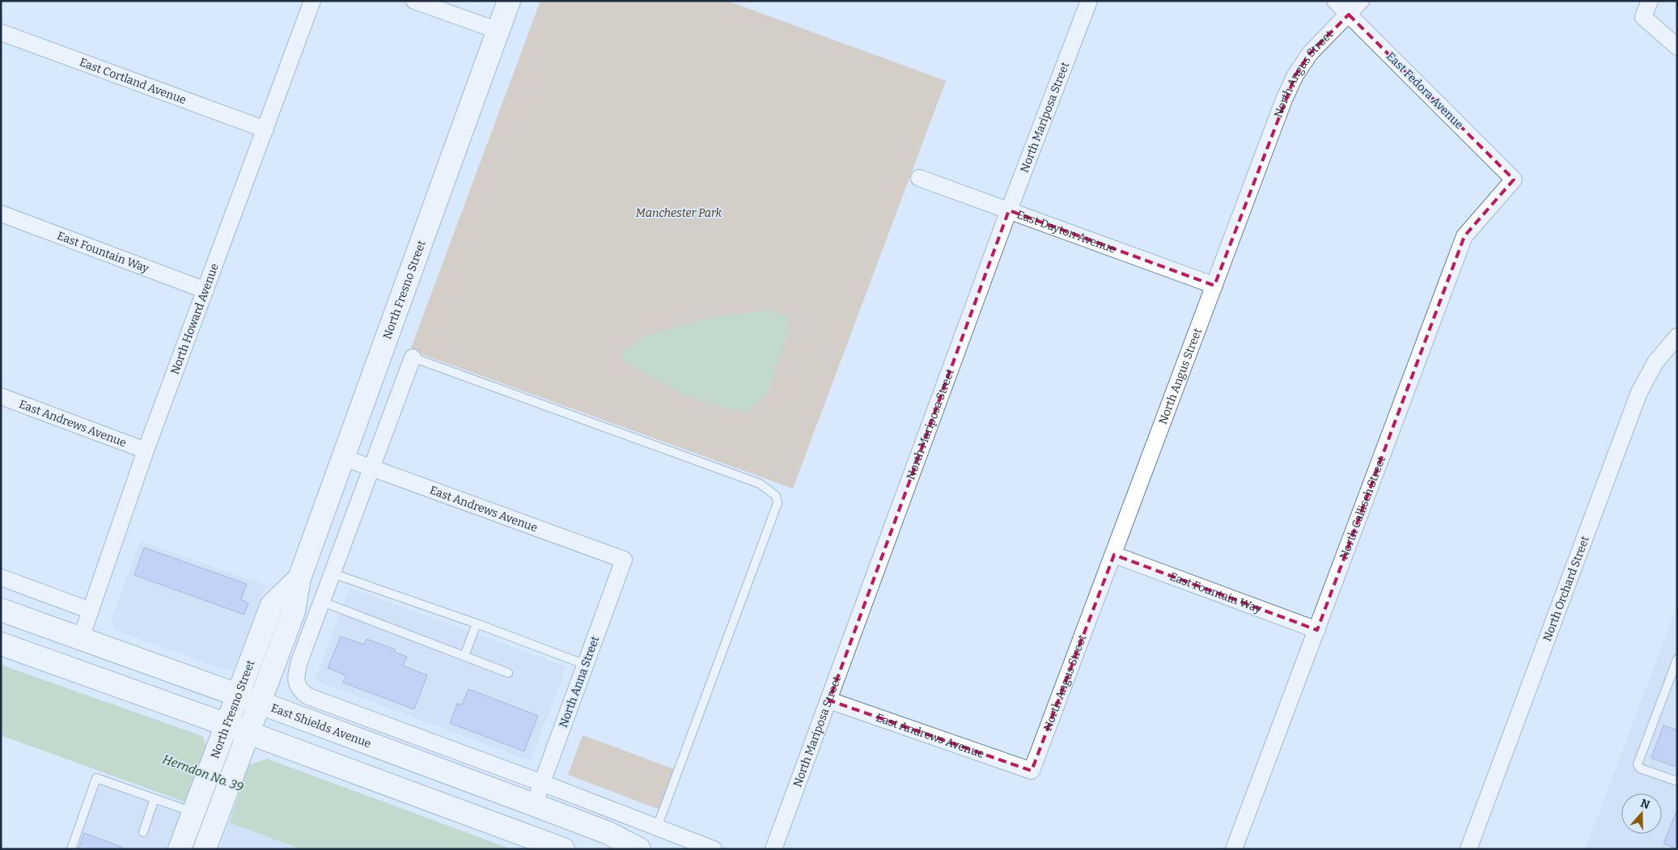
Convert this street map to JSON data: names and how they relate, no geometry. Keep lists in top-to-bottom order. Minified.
{"streets":{"main road":["North Fresno Street","East Shields Avenue"],"street":["North Angus Street","East Cortland Avenue","East Fedora Avenue","North Mariposa Street","East Dayton Avenue","East Fountain Way","North Howard Avenue","East Andrews Avenue","North Callisch Street","North Orchard Street","North Anna Street"]},"crossings":[["North Angus Street","East Fedora Avenue"],["North Angus Street","East Dayton Avenue"],["North Angus Street","East Fountain Way"],["North Angus Street","East Andrews Avenue"],["East Cortland Avenue","North Howard Avenue"],["East Fedora Avenue","North Callisch Street"],["North Mariposa Street","East Dayton Avenue"],["North Mariposa Street","East Andrews Avenue"],["East Fountain Way","North Howard Avenue"],["East Fountain Way","North Callisch Street"],["North Fresno Street","East Andrews Avenue"],["North Fresno Street","East Shields Avenue"],["North Howard Avenue","East Andrews Avenue"],["North Howard Avenue","East Shields Avenue"],["East Andrews Avenue","North Anna Street"],["North Anna Street","East Shields Avenue"]],"water":["Herndon No. 39"],"parks":["Manchester Park"],"north":"top"}
